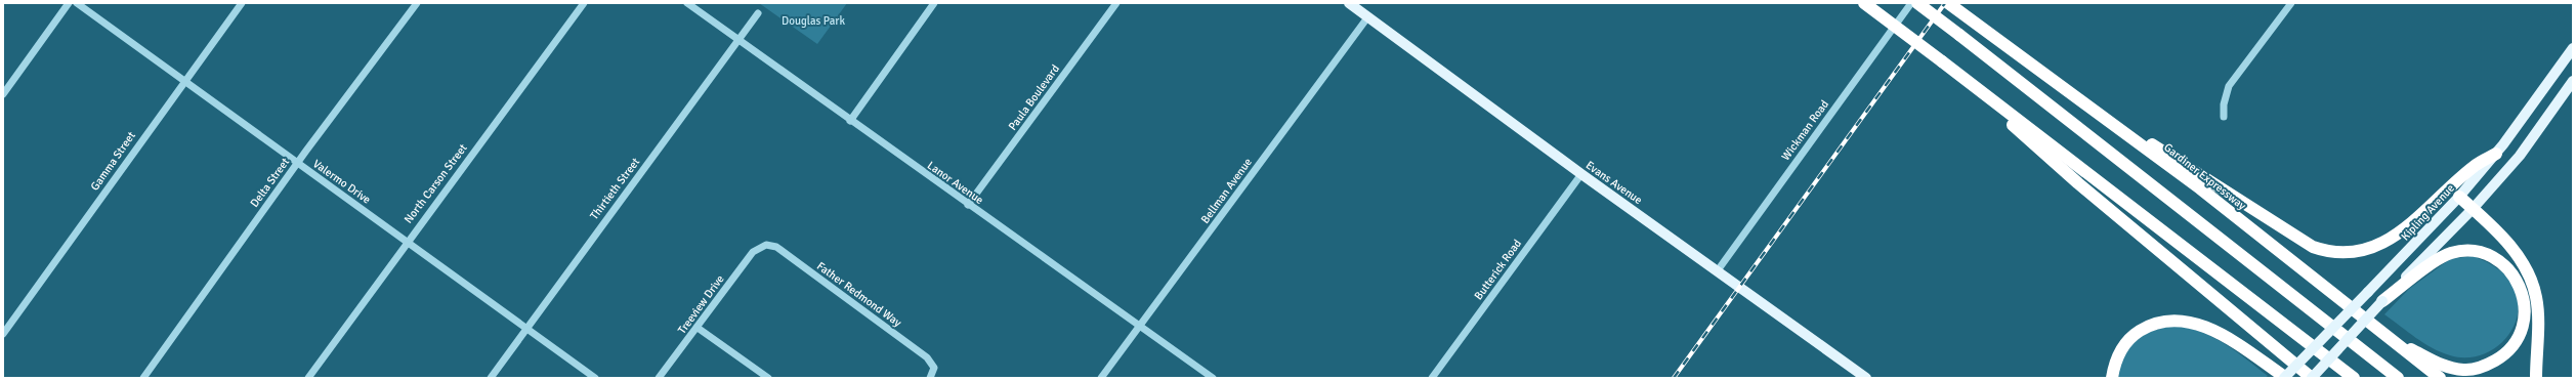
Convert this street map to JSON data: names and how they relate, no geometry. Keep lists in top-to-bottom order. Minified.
{"streets":{"highway":["Gardiner Expressway"],"main road":["Evans Avenue","Kipling Avenue"],"street":["Paula Boulevard","Wickman Road","Gamma Street","Valermo Drive","Delta Street","Lanor Avenue","North Carson Street","Thirtieth Street","Bellman Avenue","Butterick Road","Father Redmond Way","Treeview Drive"]},"crossings":[["Paula Boulevard","Lanor Avenue"],["Wickman Road","Evans Avenue"],["Gamma Street","Valermo Drive"],["Valermo Drive","Delta Street"],["Valermo Drive","North Carson Street"],["Valermo Drive","Thirtieth Street"],["Lanor Avenue","Thirtieth Street"],["Lanor Avenue","Bellman Avenue"],["Evans Avenue","Bellman Avenue"],["Evans Avenue","Butterick Road"],["Father Redmond Way","Treeview Drive"]],"parks":["Douglas Park"]}
